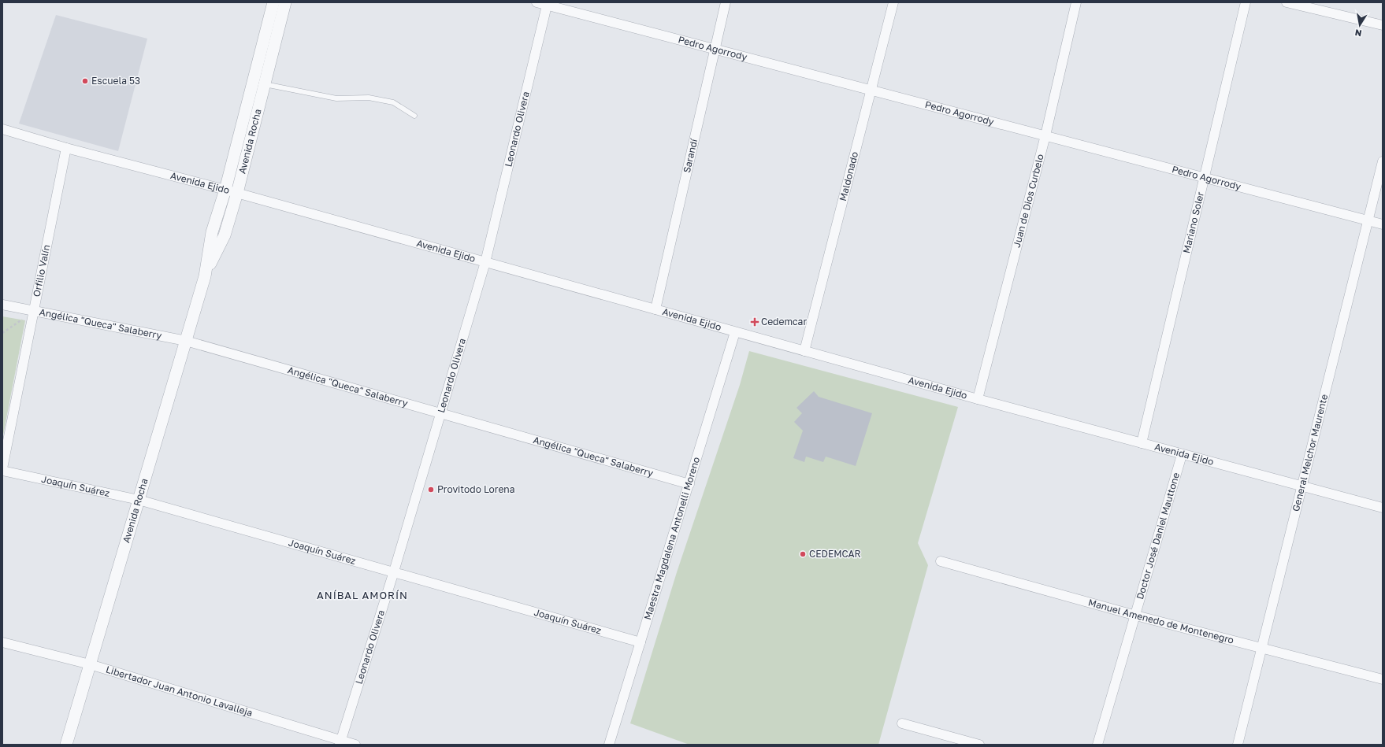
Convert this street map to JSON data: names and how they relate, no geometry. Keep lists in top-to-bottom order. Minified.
{"streets":{"street":["Pedro Agorrody","Leonardo Olivera","Avenida Rocha","Sarandí","Maldonado","Avenida Ejido","Juan de Dios Curbelo","Mariano Soler","Orfilio Valín","Angélica \"Queca\" Salaberry","General Melchor Maurente","Joaquín Suárez","Doctor José Daniel Mauttone","Maestra Magdalena Antonelli Moreno","Manuel Amenedo de Montenegro","Libertador Juan Antonio Lavalleja"]},"crossings":[["Pedro Agorrody","Leonardo Olivera"],["Pedro Agorrody","Sarandí"],["Pedro Agorrody","Maldonado"],["Pedro Agorrody","Juan de Dios Curbelo"],["Pedro Agorrody","Mariano Soler"],["Pedro Agorrody","General Melchor Maurente"],["Leonardo Olivera","Avenida Ejido"],["Leonardo Olivera","Angélica \"Queca\" Salaberry"],["Leonardo Olivera","Joaquín Suárez"],["Leonardo Olivera","Libertador Juan Antonio Lavalleja"],["Avenida Rocha","Avenida Ejido"],["Avenida Rocha","Angélica \"Queca\" Salaberry"],["Avenida Rocha","Joaquín Suárez"],["Avenida Rocha","Libertador Juan Antonio Lavalleja"],["Sarandí","Avenida Ejido"],["Maldonado","Avenida Ejido"],["Avenida Ejido","Juan de Dios Curbelo"],["Avenida Ejido","Mariano Soler"],["Avenida Ejido","Orfilio Valín"],["Avenida Ejido","General Melchor Maurente"],["Avenida Ejido","Doctor José Daniel Mauttone"],["Avenida Ejido","Maestra Magdalena Antonelli Moreno"],["Orfilio Valín","Angélica \"Queca\" Salaberry"],["Angélica \"Queca\" Salaberry","Maestra Magdalena Antonelli Moreno"],["General Melchor Maurente","Manuel Amenedo de Montenegro"],["Joaquín Suárez","Maestra Magdalena Antonelli Moreno"],["Doctor José Daniel Mauttone","Manuel Amenedo de Montenegro"]],"districts":["ANÍBAL AMORÍN"],"places":{"other":["Escuela 53","Provitodo Lorena","CEDEMCAR"],"health":["Cedemcar"]},"north":"bottom"}
